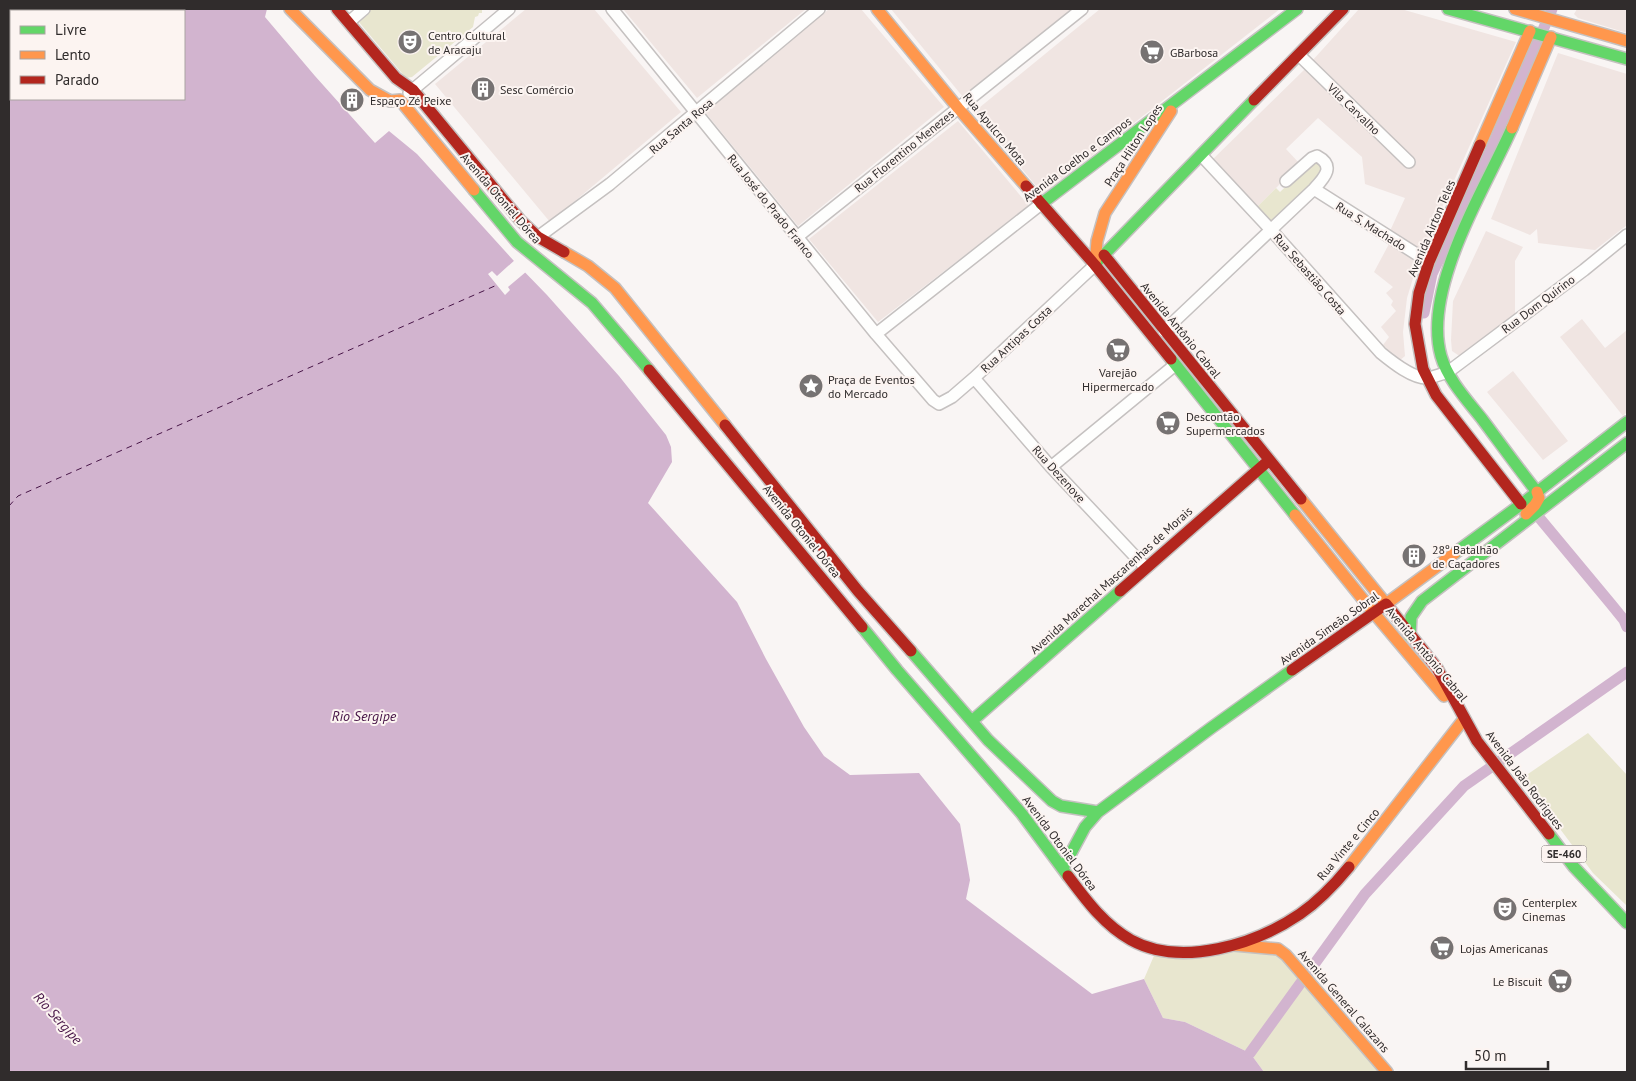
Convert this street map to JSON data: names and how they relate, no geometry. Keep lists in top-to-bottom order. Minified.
{"streets":{"main road":["Rua Apulcro Mota","Praça Hilton Lopes","Avenida Coelho e Campos","Avenida Otoniel Dórea","Avenida Airton Teles","Avenida Antônio Cabral","Avenida Marechal Mascarenhas de Morais","Avenida Simeão Sobral","Avenida João Rodrigues","Rua Vinte e Cinco","SE-460","Avenida General Calazans"],"street":["Vila Carvalho","Rua Santa Rosa","Rua Florentino Menezes","Rua José do Prado Franco","Rua S. Machado","Rua Sebastião Costa","Rua Dom Quirino","Rua Antipas Costa","Rua Dezenove"]},"crossings":[["Rua Santa Rosa","Avenida Otoniel Dórea"],["Rua Santa Rosa","Rua José do Prado Franco"],["Rua Apulcro Mota","Praça Hilton Lopes"],["Rua Apulcro Mota","Rua Florentino Menezes"],["Rua Apulcro Mota","Avenida Coelho e Campos"],["Rua Apulcro Mota","Avenida Antônio Cabral"],["Rua Apulcro Mota","Rua Antipas Costa"],["Praça Hilton Lopes","Avenida Coelho e Campos"],["Praça Hilton Lopes","Avenida Antônio Cabral"],["Praça Hilton Lopes","Rua Antipas Costa"],["Rua Florentino Menezes","Rua José do Prado Franco"],["Avenida Coelho e Campos","Rua José do Prado Franco"],["Avenida Otoniel Dórea","Avenida Marechal Mascarenhas de Morais"],["Avenida Otoniel Dórea","Avenida Simeão Sobral"],["Avenida Otoniel Dórea","Rua Vinte e Cinco"],["Rua José do Prado Franco","Rua Antipas Costa"],["Rua S. Machado","Avenida Airton Teles"],["Avenida Airton Teles","Rua Sebastião Costa"],["Avenida Airton Teles","Avenida Simeão Sobral"],["Avenida Antônio Cabral","Rua Antipas Costa"],["Avenida Antônio Cabral","Avenida Marechal Mascarenhas de Morais"],["Avenida Antônio Cabral","Avenida Simeão Sobral"],["Avenida Antônio Cabral","Avenida João Rodrigues"],["Avenida Antônio Cabral","Rua Vinte e Cinco"],["Rua Antipas Costa","Rua Dezenove"],["Rua Dezenove","Avenida Marechal Mascarenhas de Morais"],["Avenida João Rodrigues","Rua Vinte e Cinco"],["Rua Vinte e Cinco","Avenida General Calazans"]],"water":["Rio Sergipe"],"places":{"theatre":["Centro Cultural de Aracaju","Centerplex Cinemas"],"supermarket":["GBarbosa","Varejão Hipermercado","Descontão Supermercados","Lojas Americanas","Le Biscuit"],"building":["Sesc Comércio","Espaço Zé Peixe","28º Batalhão de Caçadores"],"place":["Praça de Eventos do Mercado"]},"legend":["Livre","Lento","Parado"],"scale_bar":"50 m"}
